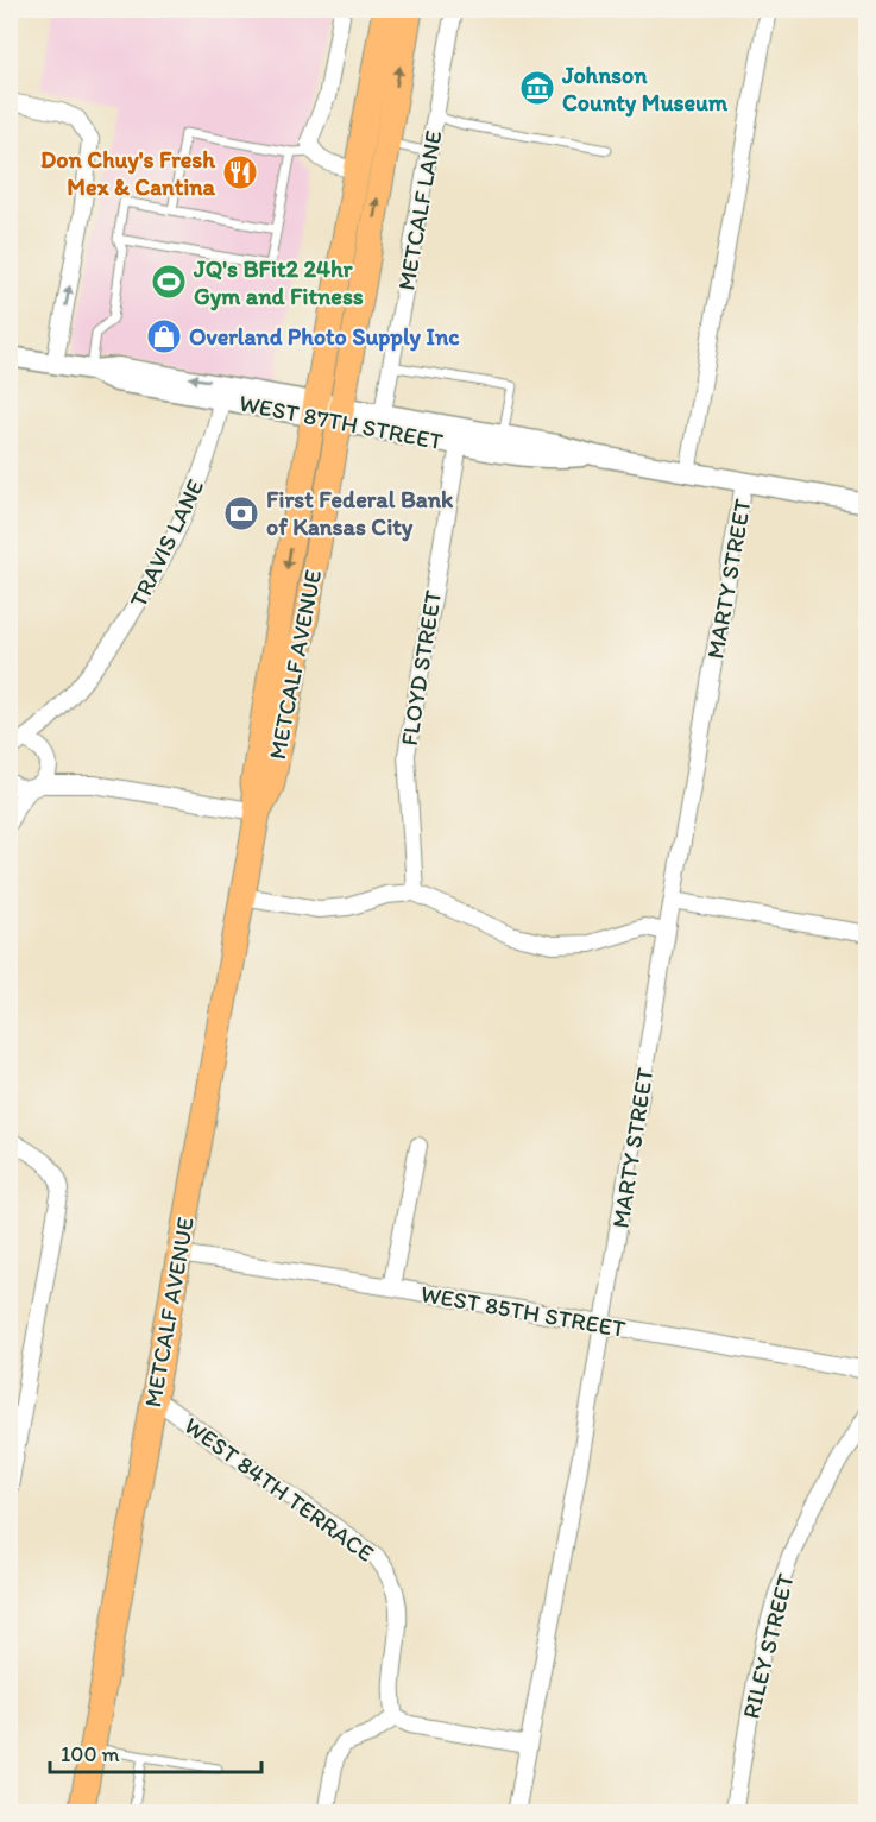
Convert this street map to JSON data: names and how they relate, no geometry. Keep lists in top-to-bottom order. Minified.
{"streets":{"main road":["METCALF AVENUE"],"street":["METCALF LANE","WEST 87TH STREET","TRAVIS LANE","MARTY STREET","FLOYD STREET","WEST 85TH STREET","WEST 84TH TERRACE","RILEY STREET"]},"crossings":[["METCALF LANE","WEST 87TH STREET"],["WEST 87TH STREET","TRAVIS LANE"],["WEST 87TH STREET","MARTY STREET"],["WEST 87TH STREET","METCALF AVENUE"],["WEST 87TH STREET","FLOYD STREET"],["MARTY STREET","WEST 85TH STREET"],["METCALF AVENUE","WEST 85TH STREET"],["METCALF AVENUE","WEST 84TH TERRACE"]],"places":{"museum":["Johnson County Museum"],"restaurant":["Don Chuy's Fresh Mex & Cantina"],"sports":["JQ's BFit2 24hr Gym and Fitness"],"shop":["Overland Photo Supply Inc"],"bank":["First Federal Bank of Kansas City"]},"scale_bar":"100 m"}
